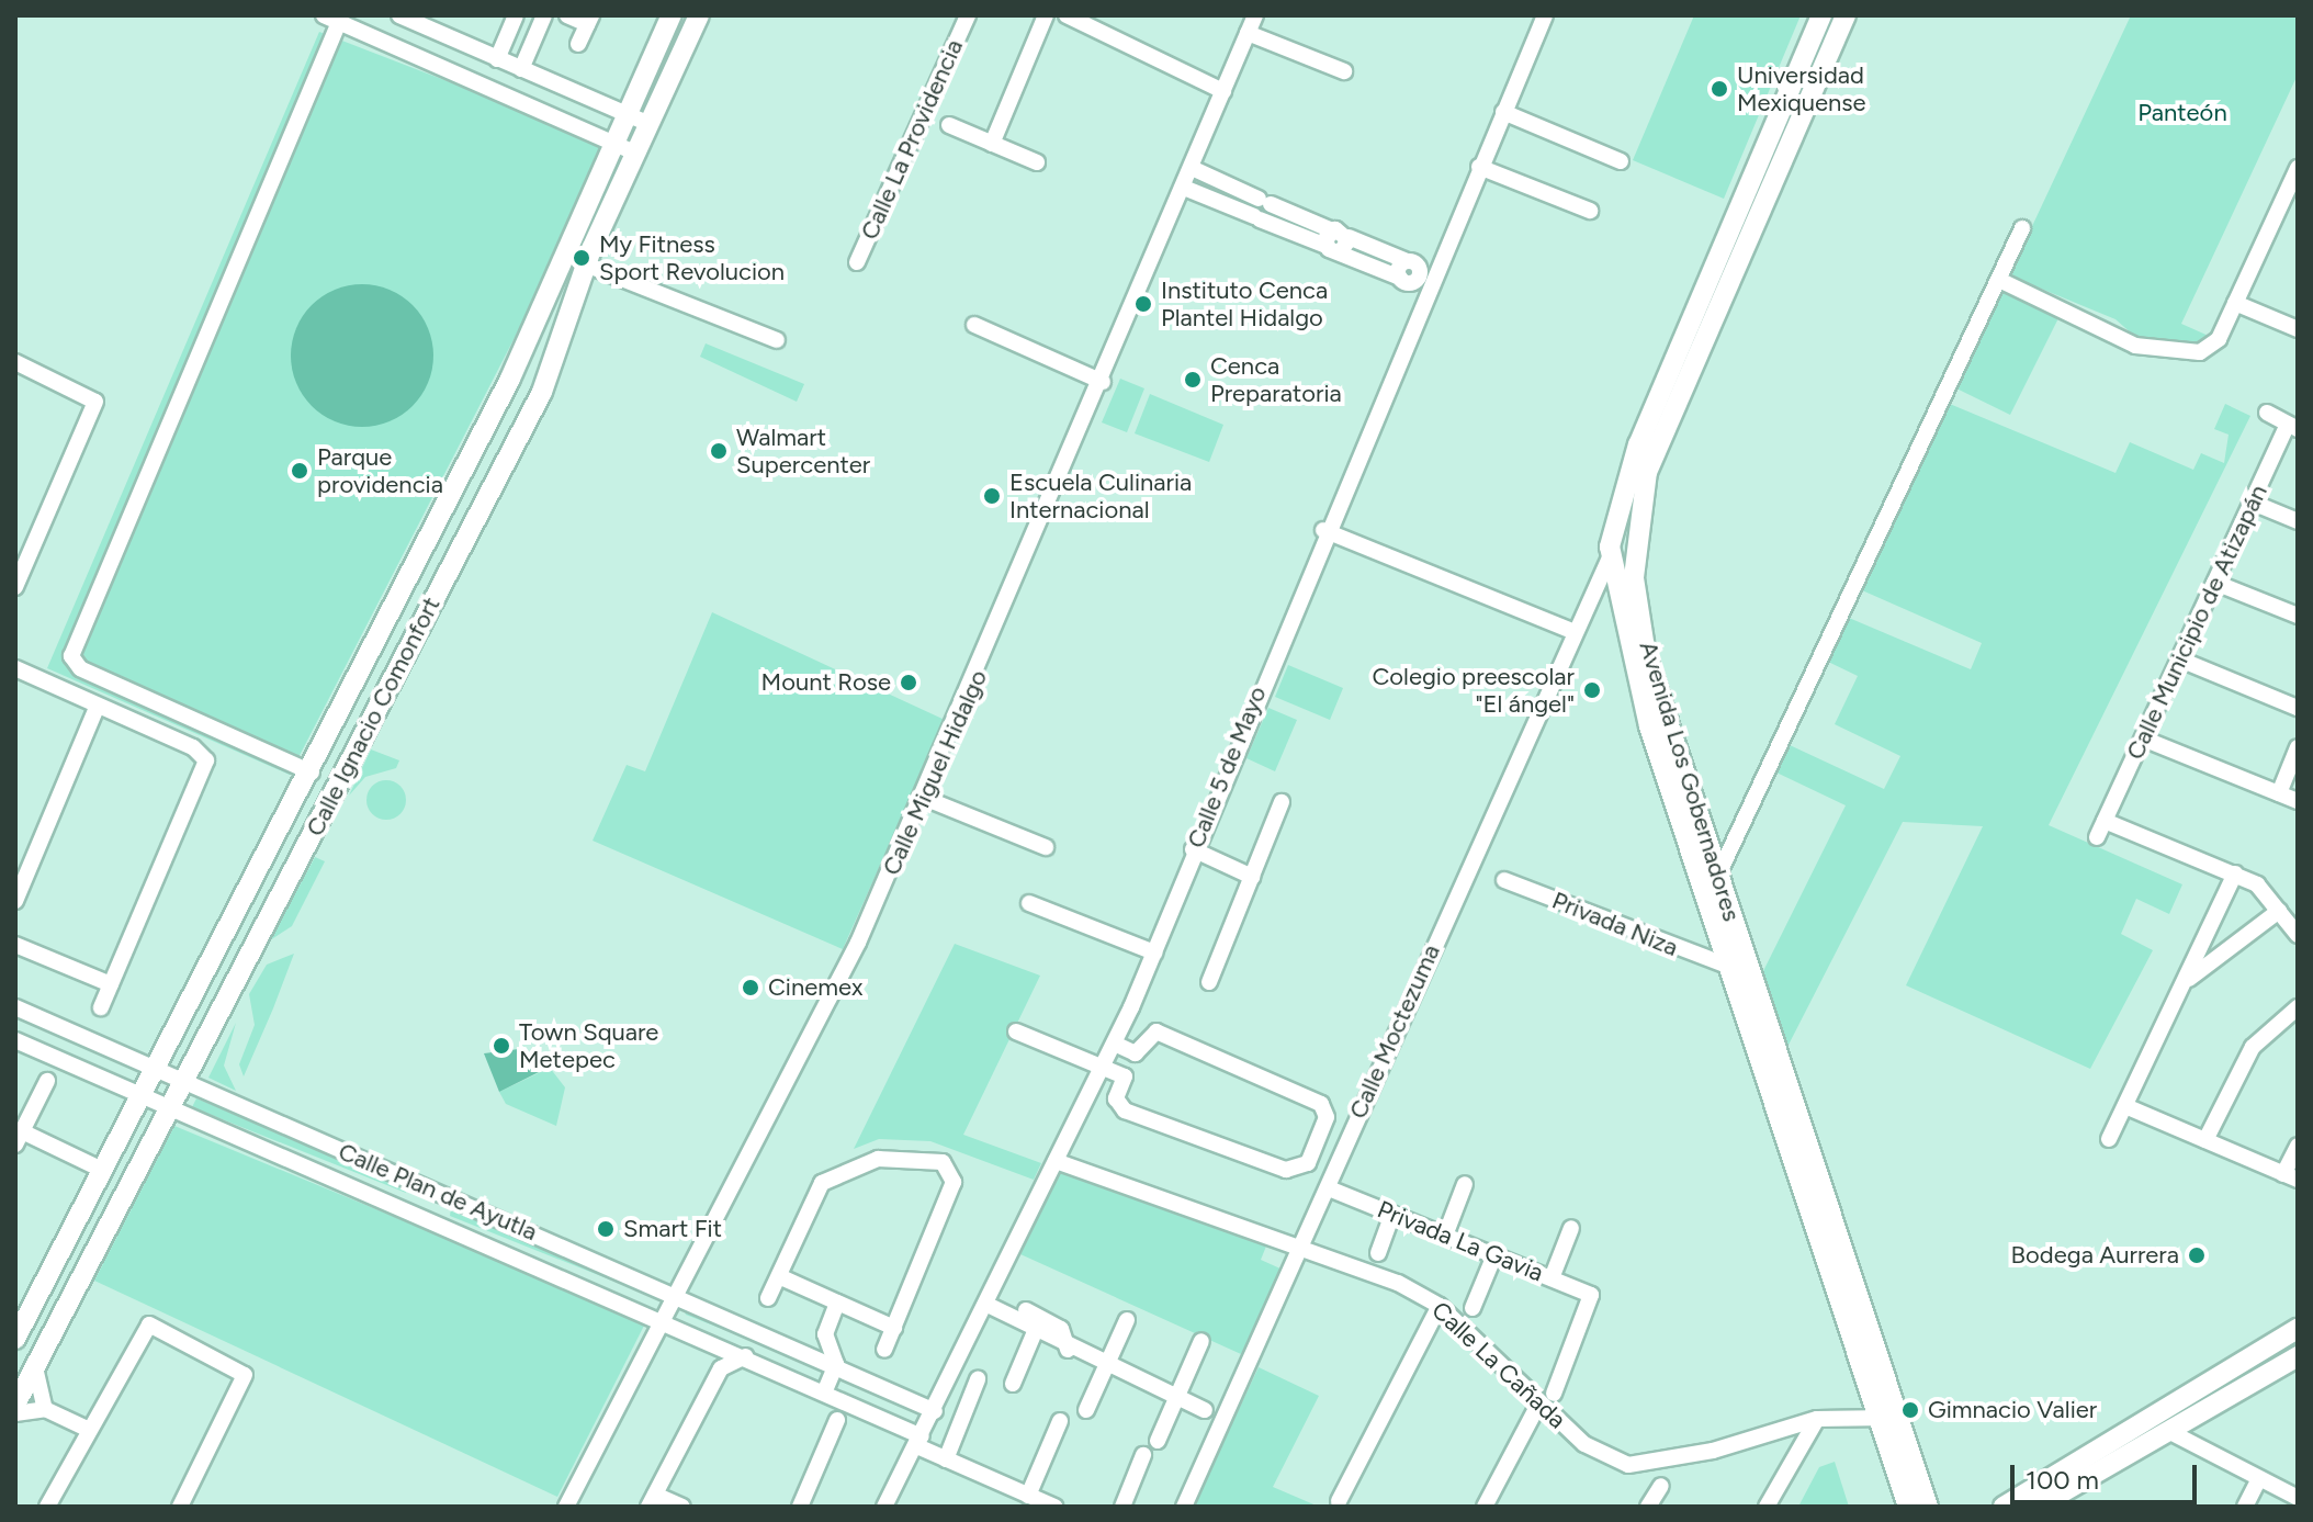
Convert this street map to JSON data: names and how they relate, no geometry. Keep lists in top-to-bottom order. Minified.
{"streets":{"street":["Calle La Providencia","Calle Municipio de Atizapán","Calle Ignacio Comonfort","Calle 5 de Mayo","Calle Miguel Hidalgo","Avenida Los Gobernadores","Privada Niza","Calle Moctezuma","Calle Plan de Ayutla","Privada La Gavia","Calle La Cañada"]},"crossings":[["Calle Ignacio Comonfort","Calle Plan de Ayutla"],["Calle 5 de Mayo","Calle Plan de Ayutla"],["Calle 5 de Mayo","Calle La Cañada"],["Calle Miguel Hidalgo","Calle Plan de Ayutla"],["Avenida Los Gobernadores","Privada Niza"],["Avenida Los Gobernadores","Calle Moctezuma"],["Avenida Los Gobernadores","Calle La Cañada"],["Calle Moctezuma","Privada La Gavia"],["Calle Moctezuma","Calle La Cañada"]],"parks":["Panteón"],"places":["Universidad Mexiquense","My Fitness Sport Revolucion","Instituto Cenca Plantel Hidalgo","Cenca Preparatoria","Walmart Supercenter","Parque providencia","Escuela Culinaria Internacional","Mount Rose","Colegio preescolar \"El ángel\"","Cinemex","Town Square Metepec","Smart Fit","Bodega Aurrera","Gimnacio Valier"],"scale_bar":"100 m"}
